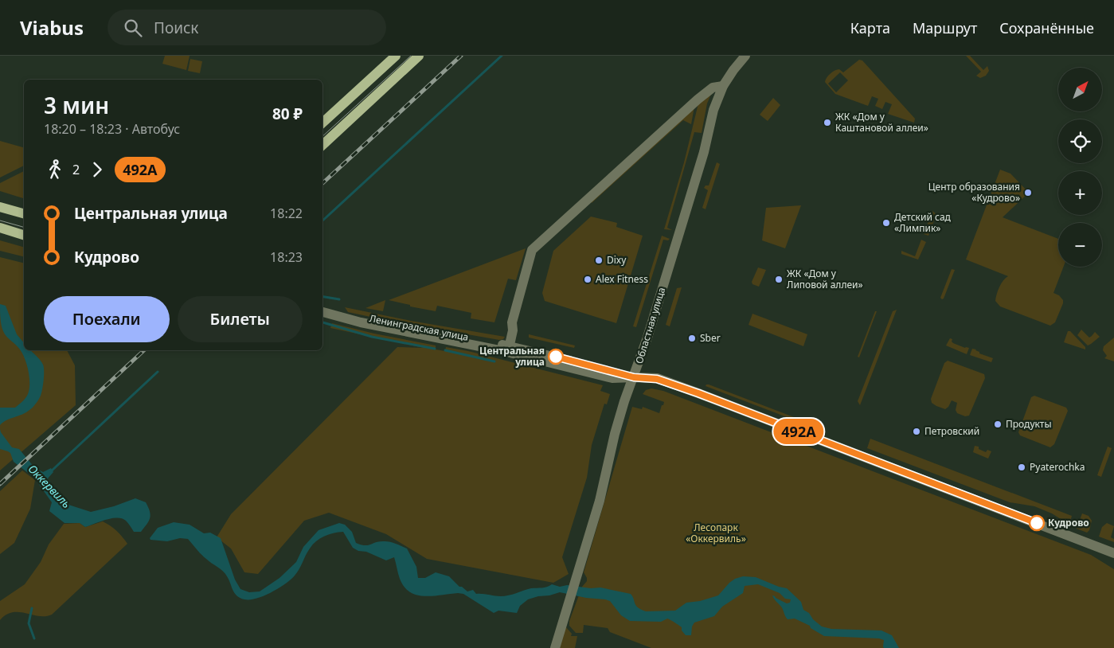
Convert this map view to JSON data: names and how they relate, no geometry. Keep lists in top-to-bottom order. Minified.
{"streets":{"street":["Областная улица","Ленинградская улица"]},"crossings":[["Областная улица","Ленинградская улица"]],"water":["Оккервиль"],"parks":["Лесопарк «Оккервиль»"],"places":["ЖК «Дом у Каштановой аллеи»","Центр образования «Кудрово»","Детский сад «Лимпик»","Dixy","Alex Fitness","ЖК «Дом у Липовой аллеи»","Sber","Центральная улица","Продукты","Петровский","Pyaterochka","Кудрово"],"lines":["bus line 492А"],"north":"top right","page":{"header":"Viabus","search":"Поиск","nav":["Карта","Маршрут","Сохранённые"],"on_map":"492А","map_buttons":["+","−"],"heading":["3 мин","18:20 – 18:23 · Автобус","80 ₽"],"legs":["2","492А"],"list":[{"name":"Центральная улица","value":"18:22"},{"name":"Кудрово","value":"18:23"}],"buttons":["Поехали","Билеты"]}}
